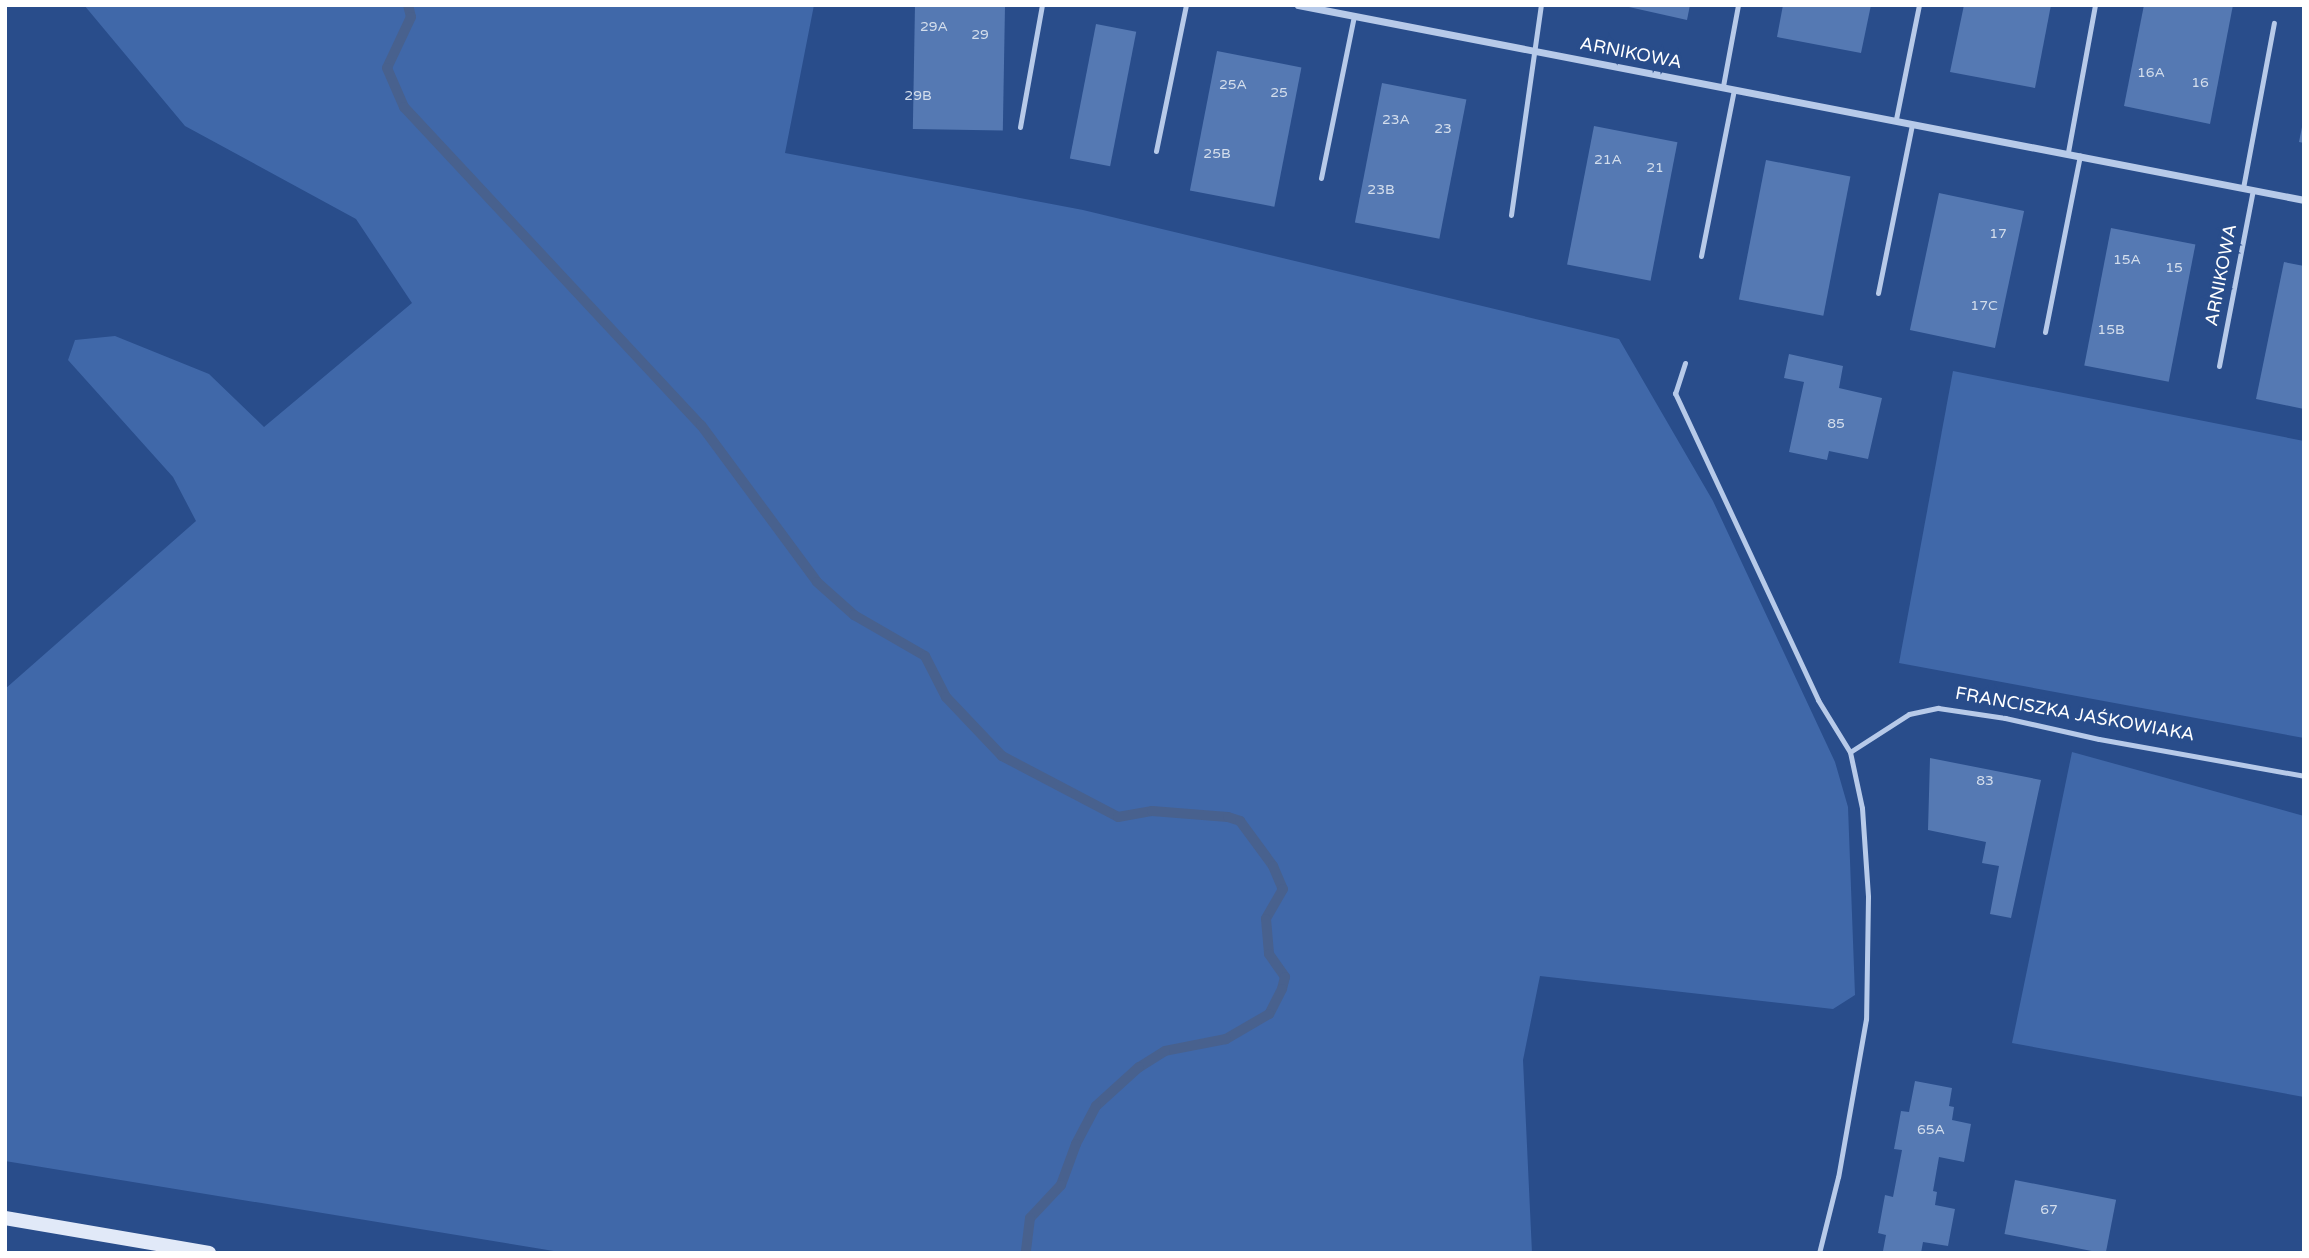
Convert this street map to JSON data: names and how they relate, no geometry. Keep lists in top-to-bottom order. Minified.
{"streets":{"street":["ARNIKOWA"],"lane":["FRANCISZKA JAŚKOWIAKA"]},"house_numbers":["29A","29","16A","16","25A","25","29B","23A","23","25B","21A","21","23B","17","15A","15","17C","15B","85","83","65A","67"]}
